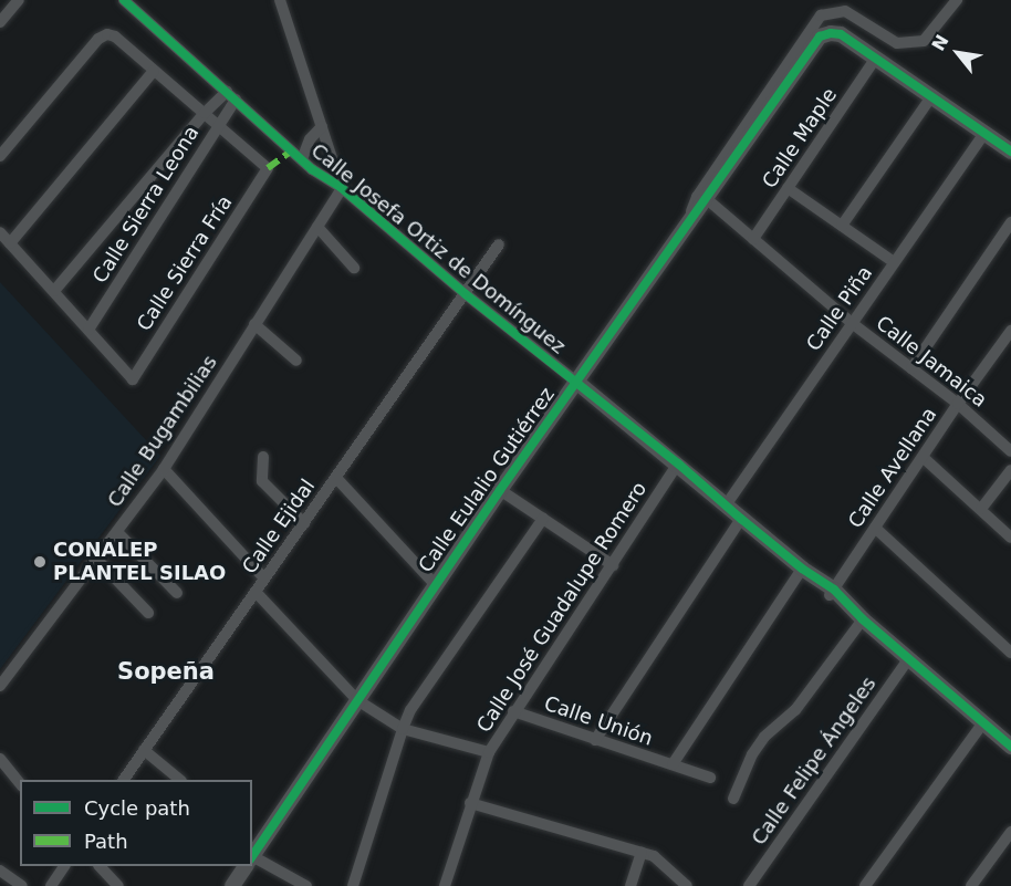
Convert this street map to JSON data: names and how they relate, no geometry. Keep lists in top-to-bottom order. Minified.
{"streets":{"street":["Calle Maple","Calle Sierra Leona","Calle Josefa Ortiz de Domínguez","Calle Sierra Fría","Calle Piña","Calle Jamaica","Calle Bugambilias","Calle Avellana","Calle Eulalio Gutiérrez","Calle Ejidal","Calle José Guadalupe Romero","Calle Unión","Calle Felipe Ángeles"]},"crossings":[["Calle Maple","Calle Jamaica"],["Calle Maple","Calle Eulalio Gutiérrez"],["Calle Sierra Leona","Calle Josefa Ortiz de Domínguez"],["Calle Sierra Leona","Calle Sierra Fría"],["Calle Josefa Ortiz de Domínguez","Calle Piña"],["Calle Josefa Ortiz de Domínguez","Calle Bugambilias"],["Calle Josefa Ortiz de Domínguez","Calle Avellana"],["Calle Josefa Ortiz de Domínguez","Calle Eulalio Gutiérrez"],["Calle Josefa Ortiz de Domínguez","Calle Ejidal"],["Calle Josefa Ortiz de Domínguez","Calle José Guadalupe Romero"],["Calle Josefa Ortiz de Domínguez","Calle Felipe Ángeles"],["Calle Piña","Calle Jamaica"],["Calle Jamaica","Calle Avellana"],["Calle Jamaica","Calle Eulalio Gutiérrez"],["Calle José Guadalupe Romero","Calle Unión"]],"districts":["Sopeña"],"places":["CONALEP PLANTEL SILAO"],"legend":["Cycle path","Path"],"north":"top left"}
